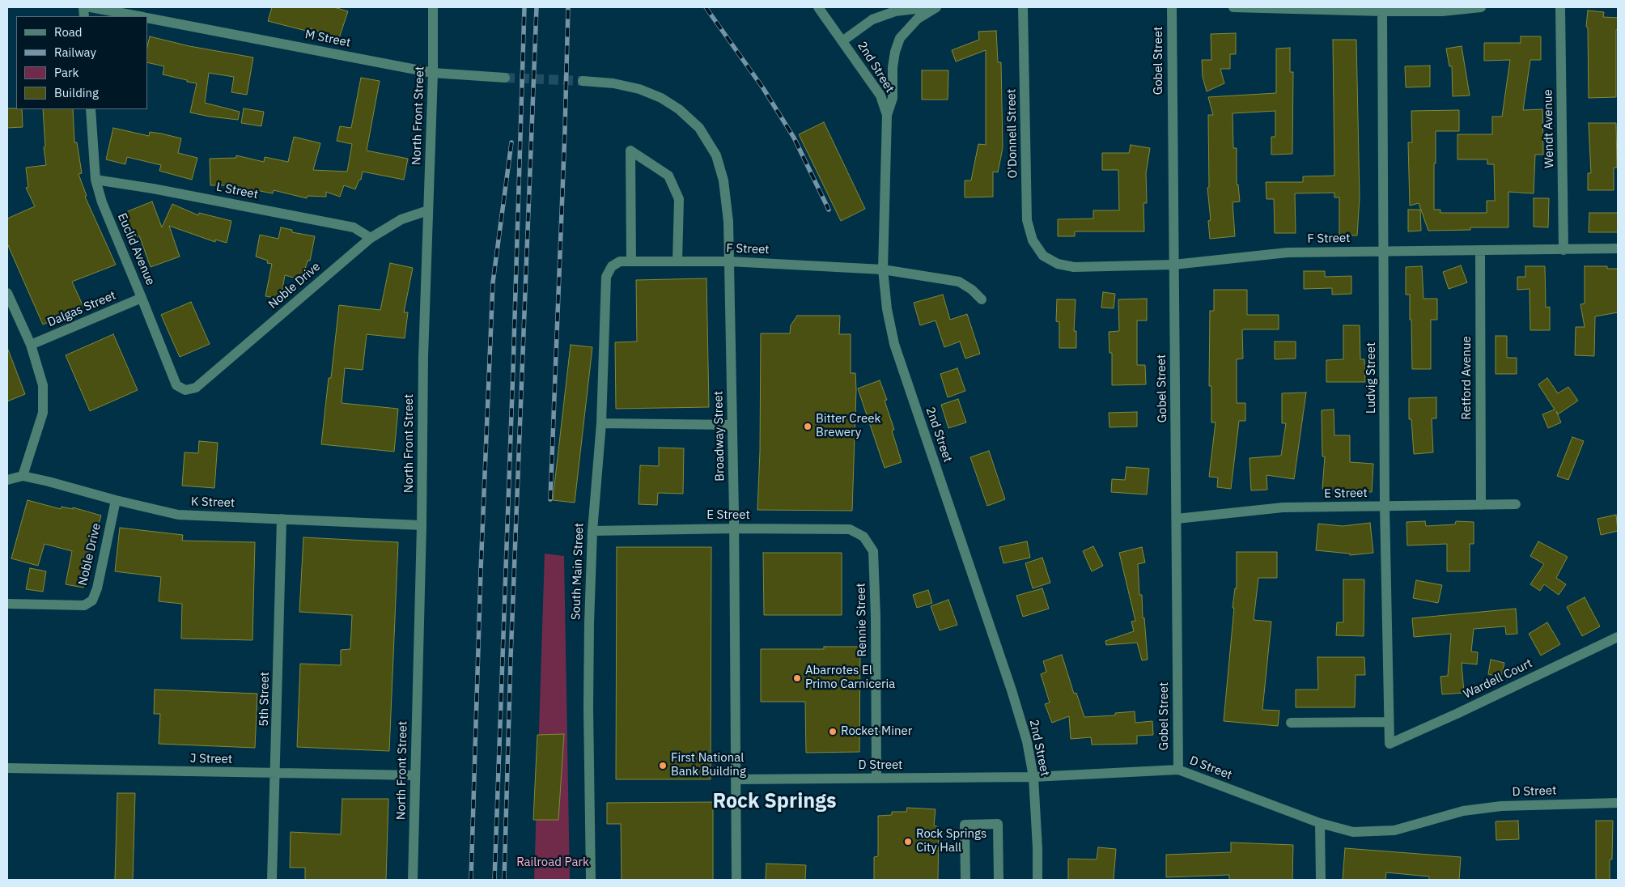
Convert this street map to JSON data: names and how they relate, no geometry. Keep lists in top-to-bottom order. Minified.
{"streets":{"street":["M Street","Gobel Street","2nd Street","North Front Street","Wendt Avenue","O'Donnell Street","L Street","F Street","Euclid Avenue","Noble Drive","Dalgas Street","Ludvig Street","Retford Avenue","Broadway Street","E Street","K Street","South Main Street","Rennie Street","Wardell Court","5th Street","J Street","D Street"]},"crossings":[["M Street","North Front Street"],["Gobel Street","F Street"],["Gobel Street","E Street"],["Gobel Street","D Street"],["2nd Street","F Street"],["2nd Street","D Street"],["North Front Street","Noble Drive"],["North Front Street","K Street"],["North Front Street","J Street"],["Wendt Avenue","F Street"],["O'Donnell Street","F Street"],["L Street","Euclid Avenue"],["L Street","Noble Drive"],["F Street","Ludvig Street"],["F Street","Retford Avenue"],["F Street","Broadway Street"],["F Street","South Main Street"],["Euclid Avenue","Noble Drive"],["Euclid Avenue","Dalgas Street"],["Noble Drive","K Street"],["Ludvig Street","E Street"],["Ludvig Street","Wardell Court"],["Retford Avenue","E Street"],["Broadway Street","E Street"],["Broadway Street","D Street"],["E Street","South Main Street"],["E Street","Rennie Street"],["K Street","5th Street"],["Rennie Street","D Street"],["5th Street","J Street"]],"districts":["Rock Springs"],"parks":["Railroad Park"],"places":["Bitter Creek Brewery","Abarrotes El Primo Carniceria","Rocket Miner","First National Bank Building","Rock Springs City Hall"],"legend":["Road","Railway","Park","Building"]}
